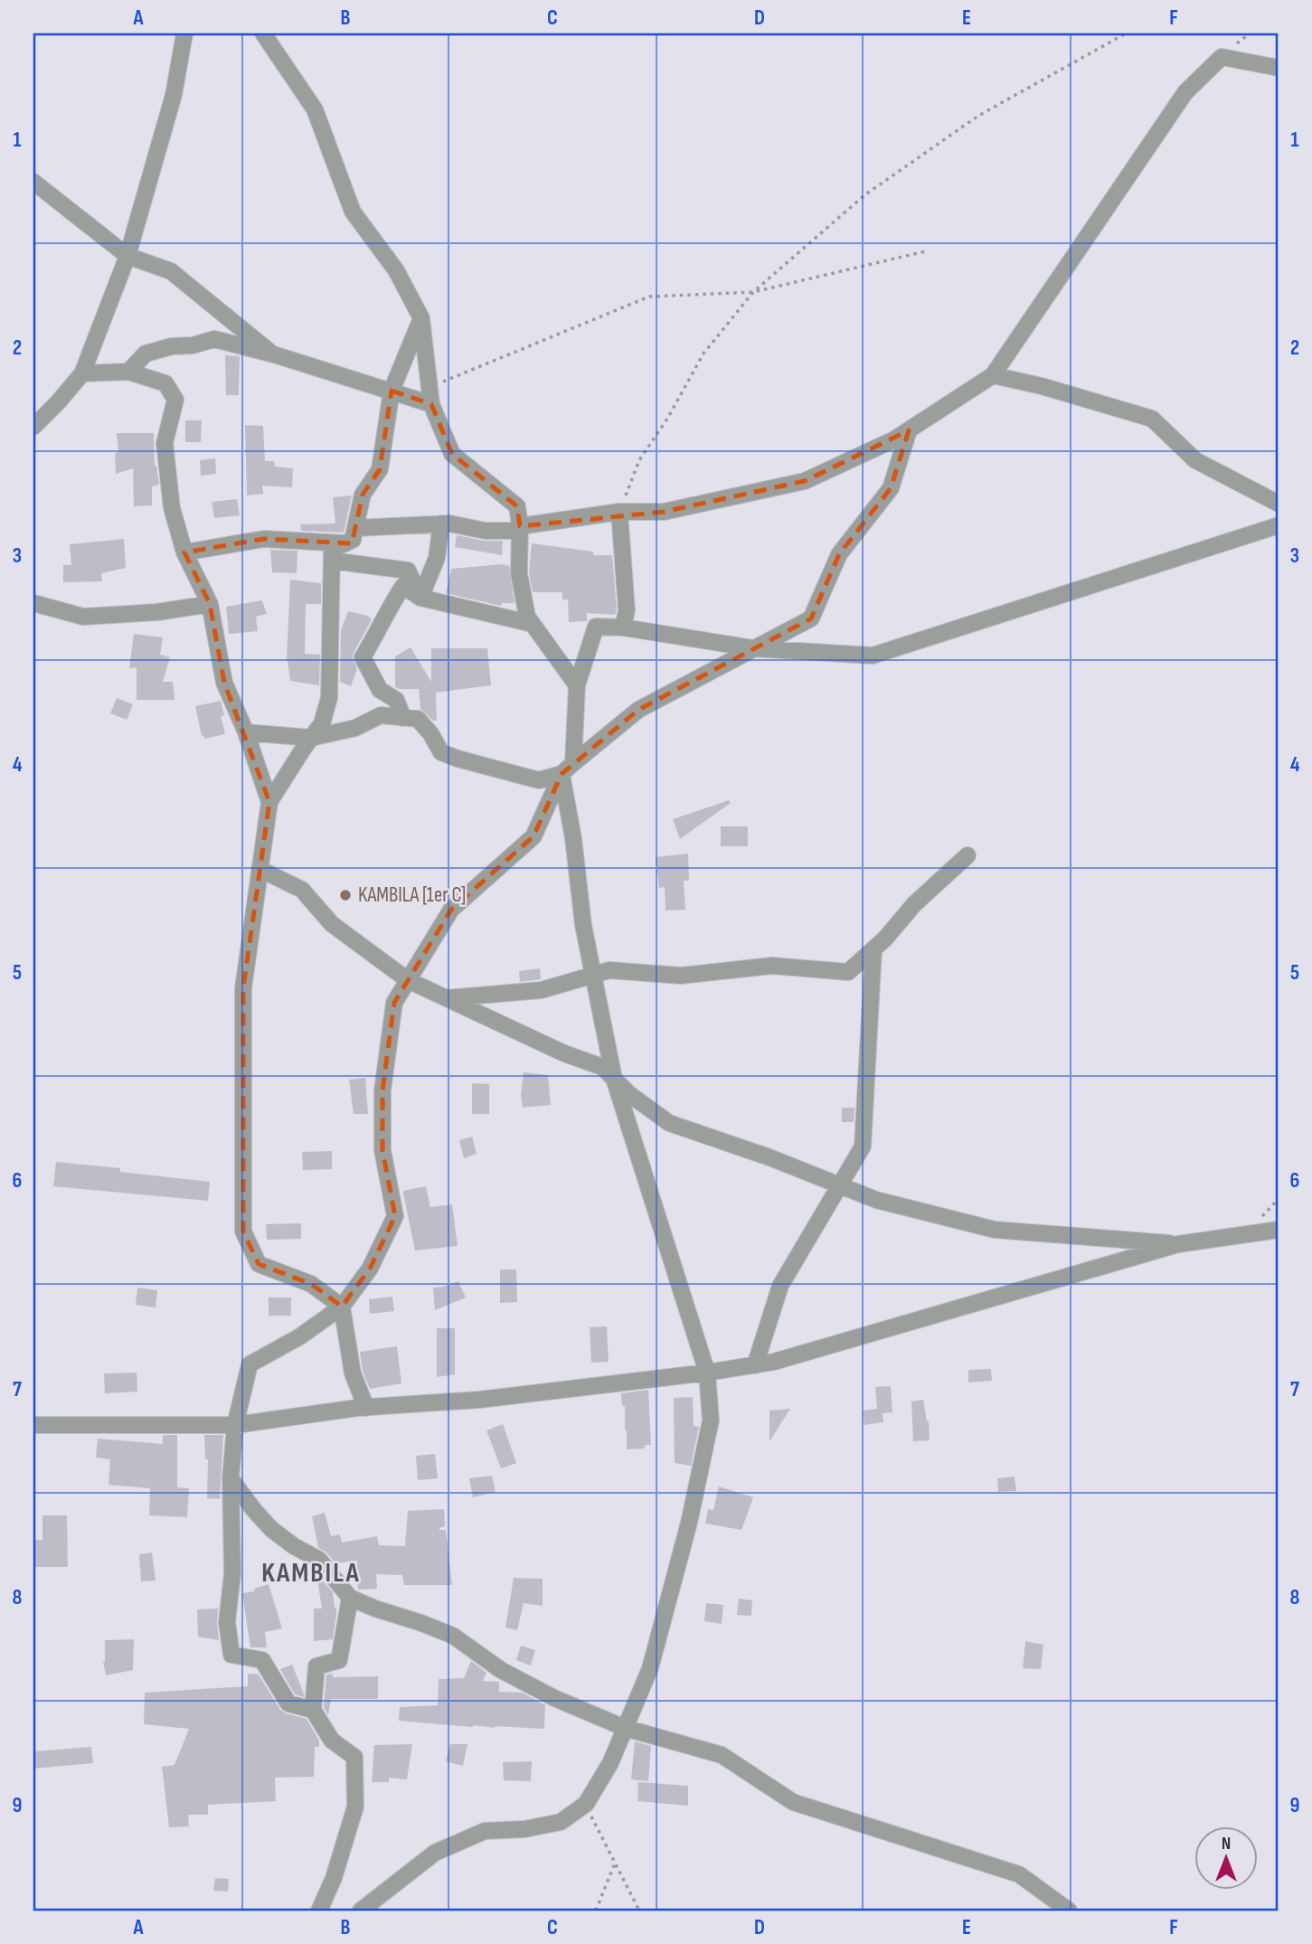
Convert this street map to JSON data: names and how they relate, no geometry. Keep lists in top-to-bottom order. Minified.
{"districts":["KAMBILA"],"places":["KAMBILA [1er C]"],"north":"top","grid":{"columns":["A","B","C","D","E","F"],"rows":["1","2","3","4","5","6","7","8","9"]}}
